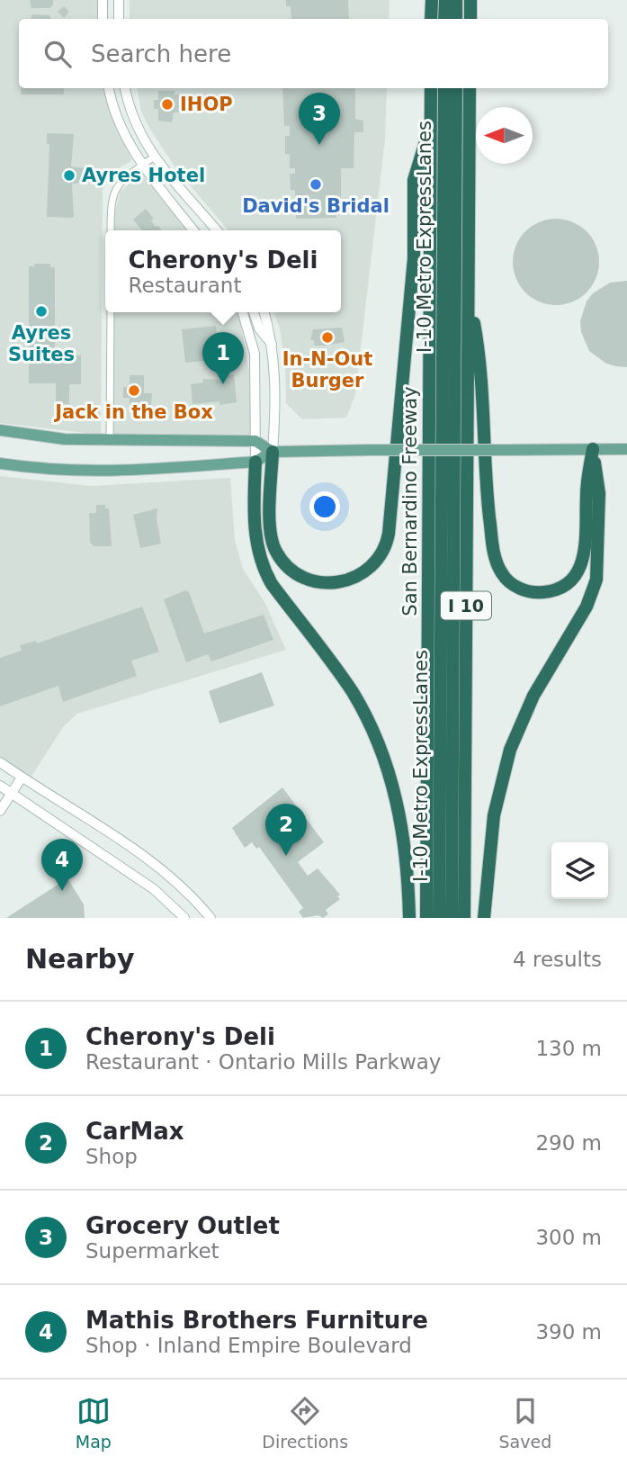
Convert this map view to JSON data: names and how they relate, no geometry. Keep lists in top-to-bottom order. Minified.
{"streets":{"highway":["I-10 Metro ExpressLanes","San Bernardino Freeway","I 10"]},"places":["IHOP","Ayres Hotel","David's Bridal","Ayres Suites","In-N-Out Burger","Jack in the Box"],"north":"left","page":{"search":"Search here","pins":["3","1","2","4"],"popup":["Cherony's Deli","Restaurant"],"heading":["Nearby","4 results"],"list":[{"mark":"1","name":"Cherony's Deli","note":"Restaurant · Ontario Mills Parkway","value":"130 m"},{"mark":"2","name":"CarMax","note":"Shop","value":"290 m"},{"mark":"3","name":"Grocery Outlet","note":"Supermarket","value":"300 m"},{"mark":"4","name":"Mathis Brothers Furniture","note":"Shop · Inland Empire Boulevard","value":"390 m"}],"nav":["Map","Directions","Saved"]}}
